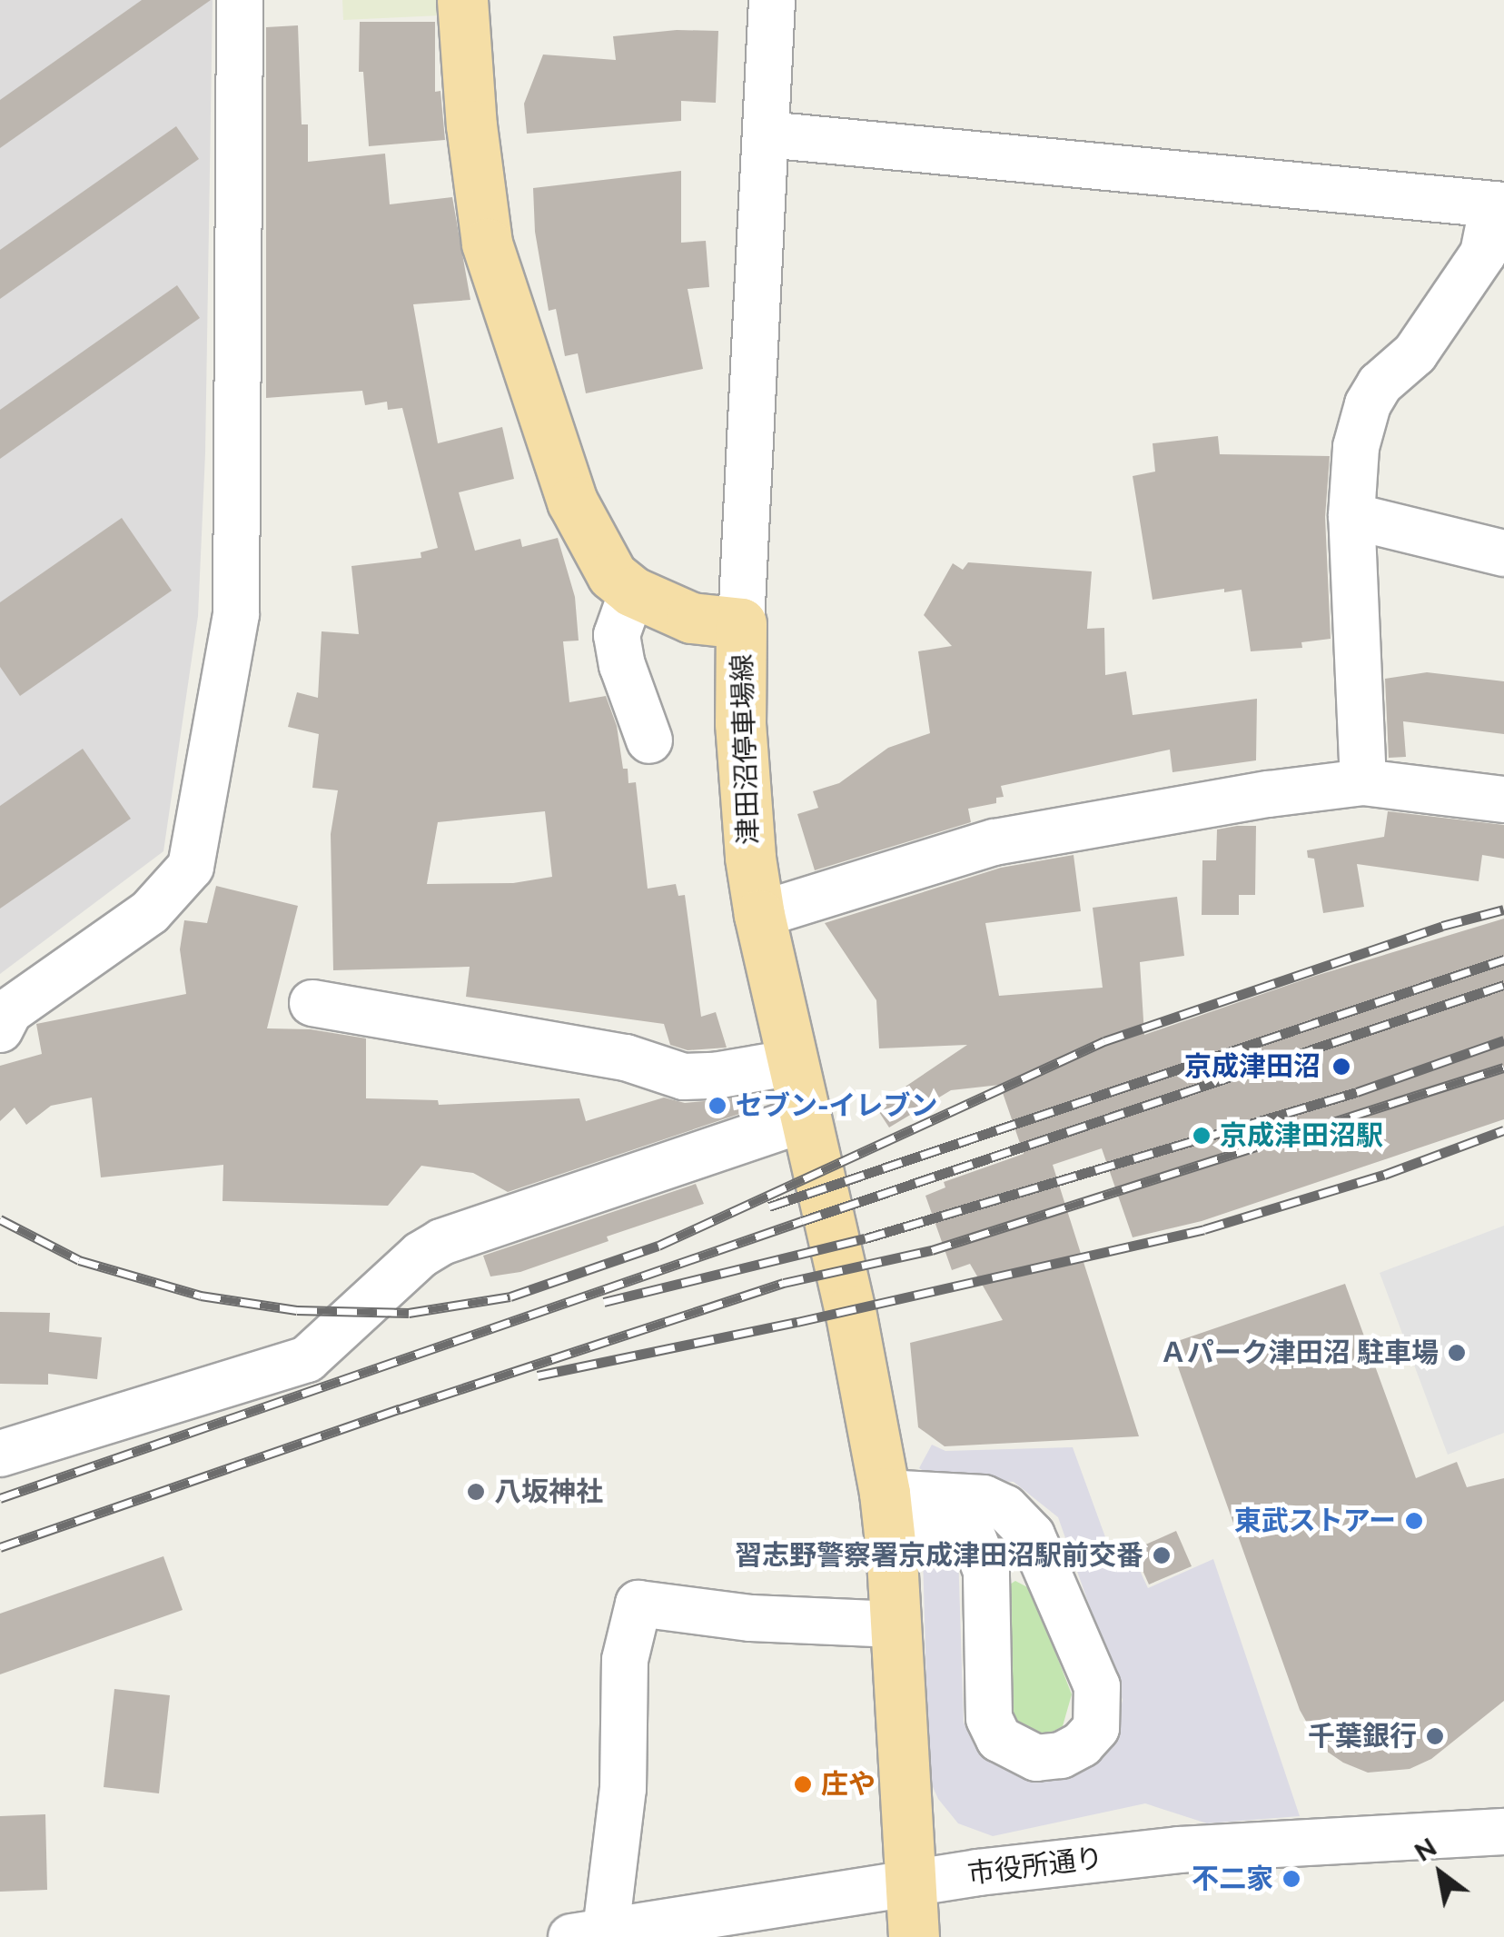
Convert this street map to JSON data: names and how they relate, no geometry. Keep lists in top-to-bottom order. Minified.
{"streets":{"main road":["津田沼停車場線"],"street":["市役所通り"]},"crossings":[["津田沼停車場線","市役所通り"]],"places":["京成津田沼","セブン-イレブン","京成津田沼駅","Ａパーク津田沼 駐車場","八坂神社","東武ストアー","習志野警察署京成津田沼駅前交番","千葉銀行","庄や","不二家"],"north":"top left"}
